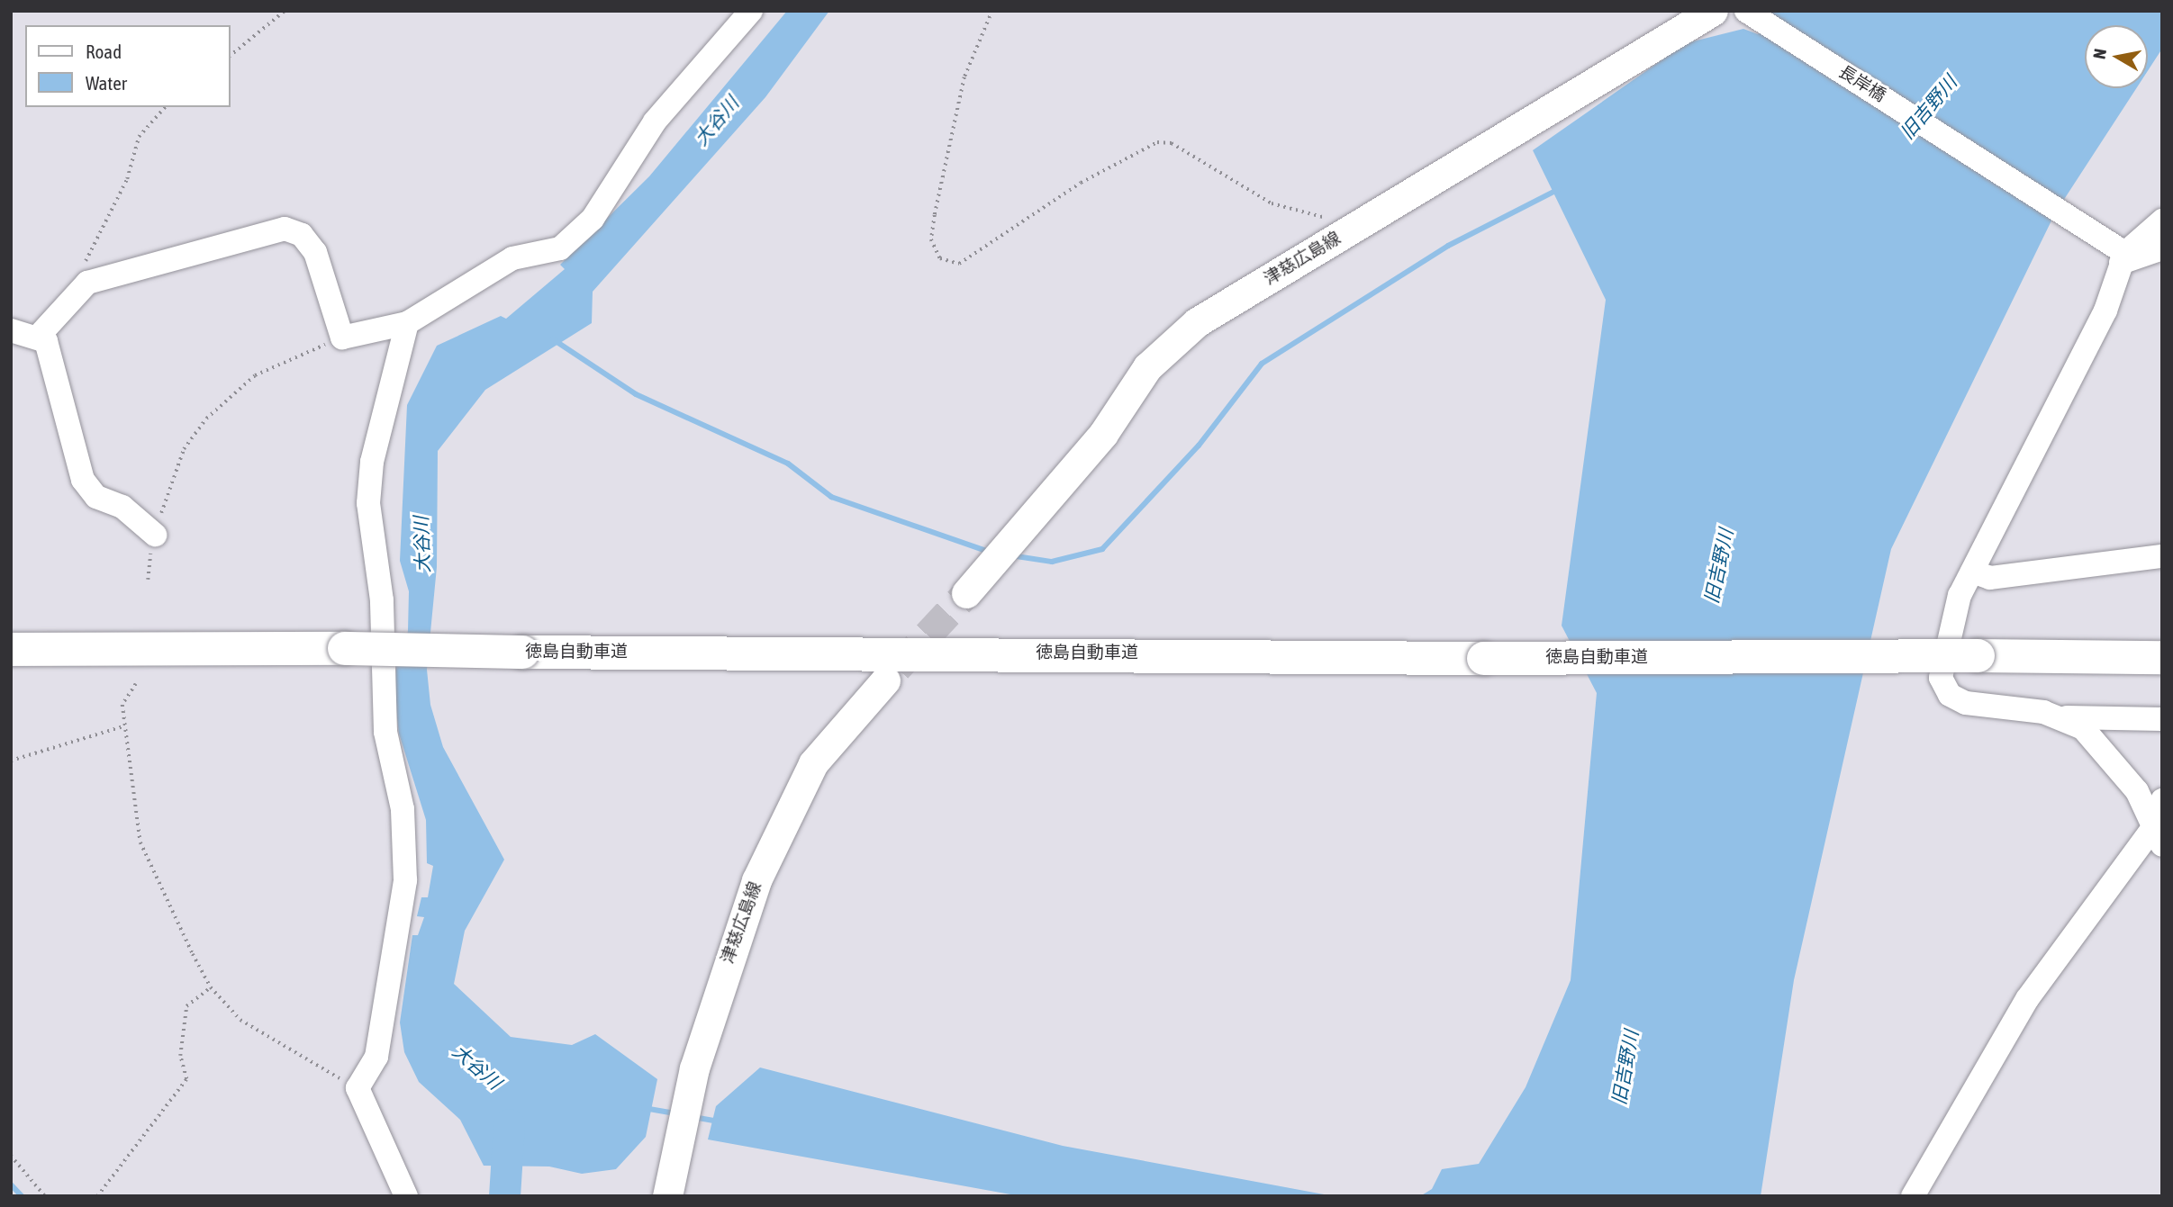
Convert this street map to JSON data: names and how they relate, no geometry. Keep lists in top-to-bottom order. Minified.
{"streets":{"highway":["徳島自動車道"],"main road":["津慈広島線"],"street":["長岸橋"]},"water":["旧吉野川","大谷川"],"legend":["Road","Water"],"north":"left"}
